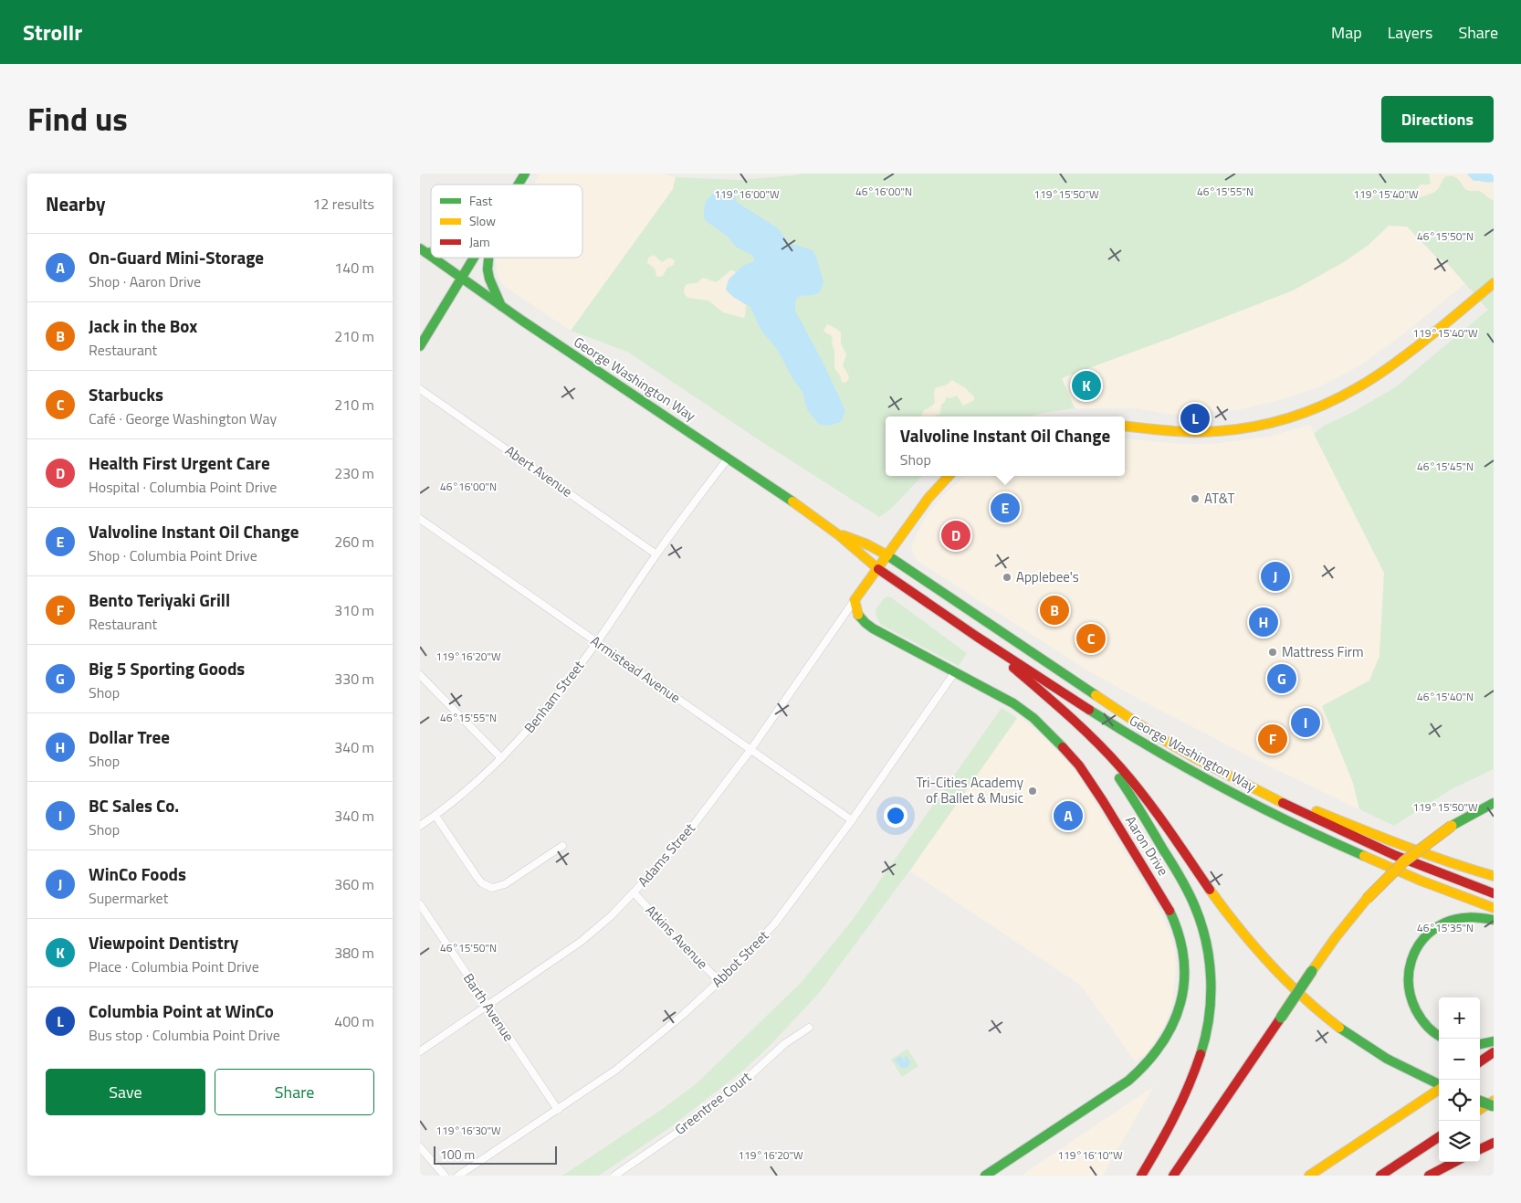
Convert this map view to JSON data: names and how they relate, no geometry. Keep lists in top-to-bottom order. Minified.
{"streets":{"main road":["George Washington Way","Aaron Drive"],"street":["Abert Avenue","Armistead Avenue","Benham Street","Adams Street","Atkins Avenue","Abbot Street","Barth Avenue","Greentree Court"]},"crossings":[["George Washington Way","Benham Street"],["Abert Avenue","Benham Street"],["Armistead Avenue","Benham Street"],["Armistead Avenue","Adams Street"],["Armistead Avenue","Abbot Street"],["Aaron Drive","Adams Street"],["Aaron Drive","Abbot Street"],["Adams Street","Atkins Avenue"],["Adams Street","Barth Avenue"],["Atkins Avenue","Abbot Street"],["Abbot Street","Barth Avenue"]],"places":["AT&T","Applebee's","Mattress Firm","Tri-Cities Academy of Ballet & Music"],"legend":["Fast","Slow","Jam"],"scale_bar":"100 m","page":{"header":"Strollr","nav":["Map","Layers","Share"],"title":"Find us","buttons":["Directions",["Save","Share"]],"heading":["Nearby","12 results"],"list":[{"mark":"A","name":"On-Guard Mini-Storage","note":"Shop · Aaron Drive","value":"140 m"},{"mark":"B","name":"Jack in the Box","note":"Restaurant","value":"210 m"},{"mark":"C","name":"Starbucks","note":"Café · George Washington Way","value":"210 m"},{"mark":"D","name":"Health First Urgent Care","note":"Hospital · Columbia Point Drive","value":"230 m"},{"mark":"E","name":"Valvoline Instant Oil Change","note":"Shop · Columbia Point Drive","value":"260 m"},{"mark":"F","name":"Bento Teriyaki Grill","note":"Restaurant","value":"310 m"},{"mark":"G","name":"Big 5 Sporting Goods","note":"Shop","value":"330 m"},{"mark":"H","name":"Dollar Tree","note":"Shop","value":"340 m"},{"mark":"I","name":"BC Sales Co.","note":"Shop","value":"340 m"},{"mark":"J","name":"WinCo Foods","note":"Supermarket","value":"360 m"},{"mark":"K","name":"Viewpoint Dentistry","note":"Place · Columbia Point Drive","value":"380 m"},{"mark":"L","name":"Columbia Point at WinCo","note":"Bus stop · Columbia Point Drive","value":"400 m"}],"pins":["K","L","E","D","J","B","H","C","G","I","F","A"],"popup":["Valvoline Instant Oil Change","Shop"],"map_buttons":["+","−"],"scale":"100 m"},"coordinates":["46°16'00\"N","46°15'55\"N","119°16'00\"W","119°15'50\"W","119°15'40\"W","46°15'50\"N","46°15'45\"N","119°16'20\"W","46°15'40\"N","46°15'35\"N","119°16'30\"W","119°16'10\"W"]}
